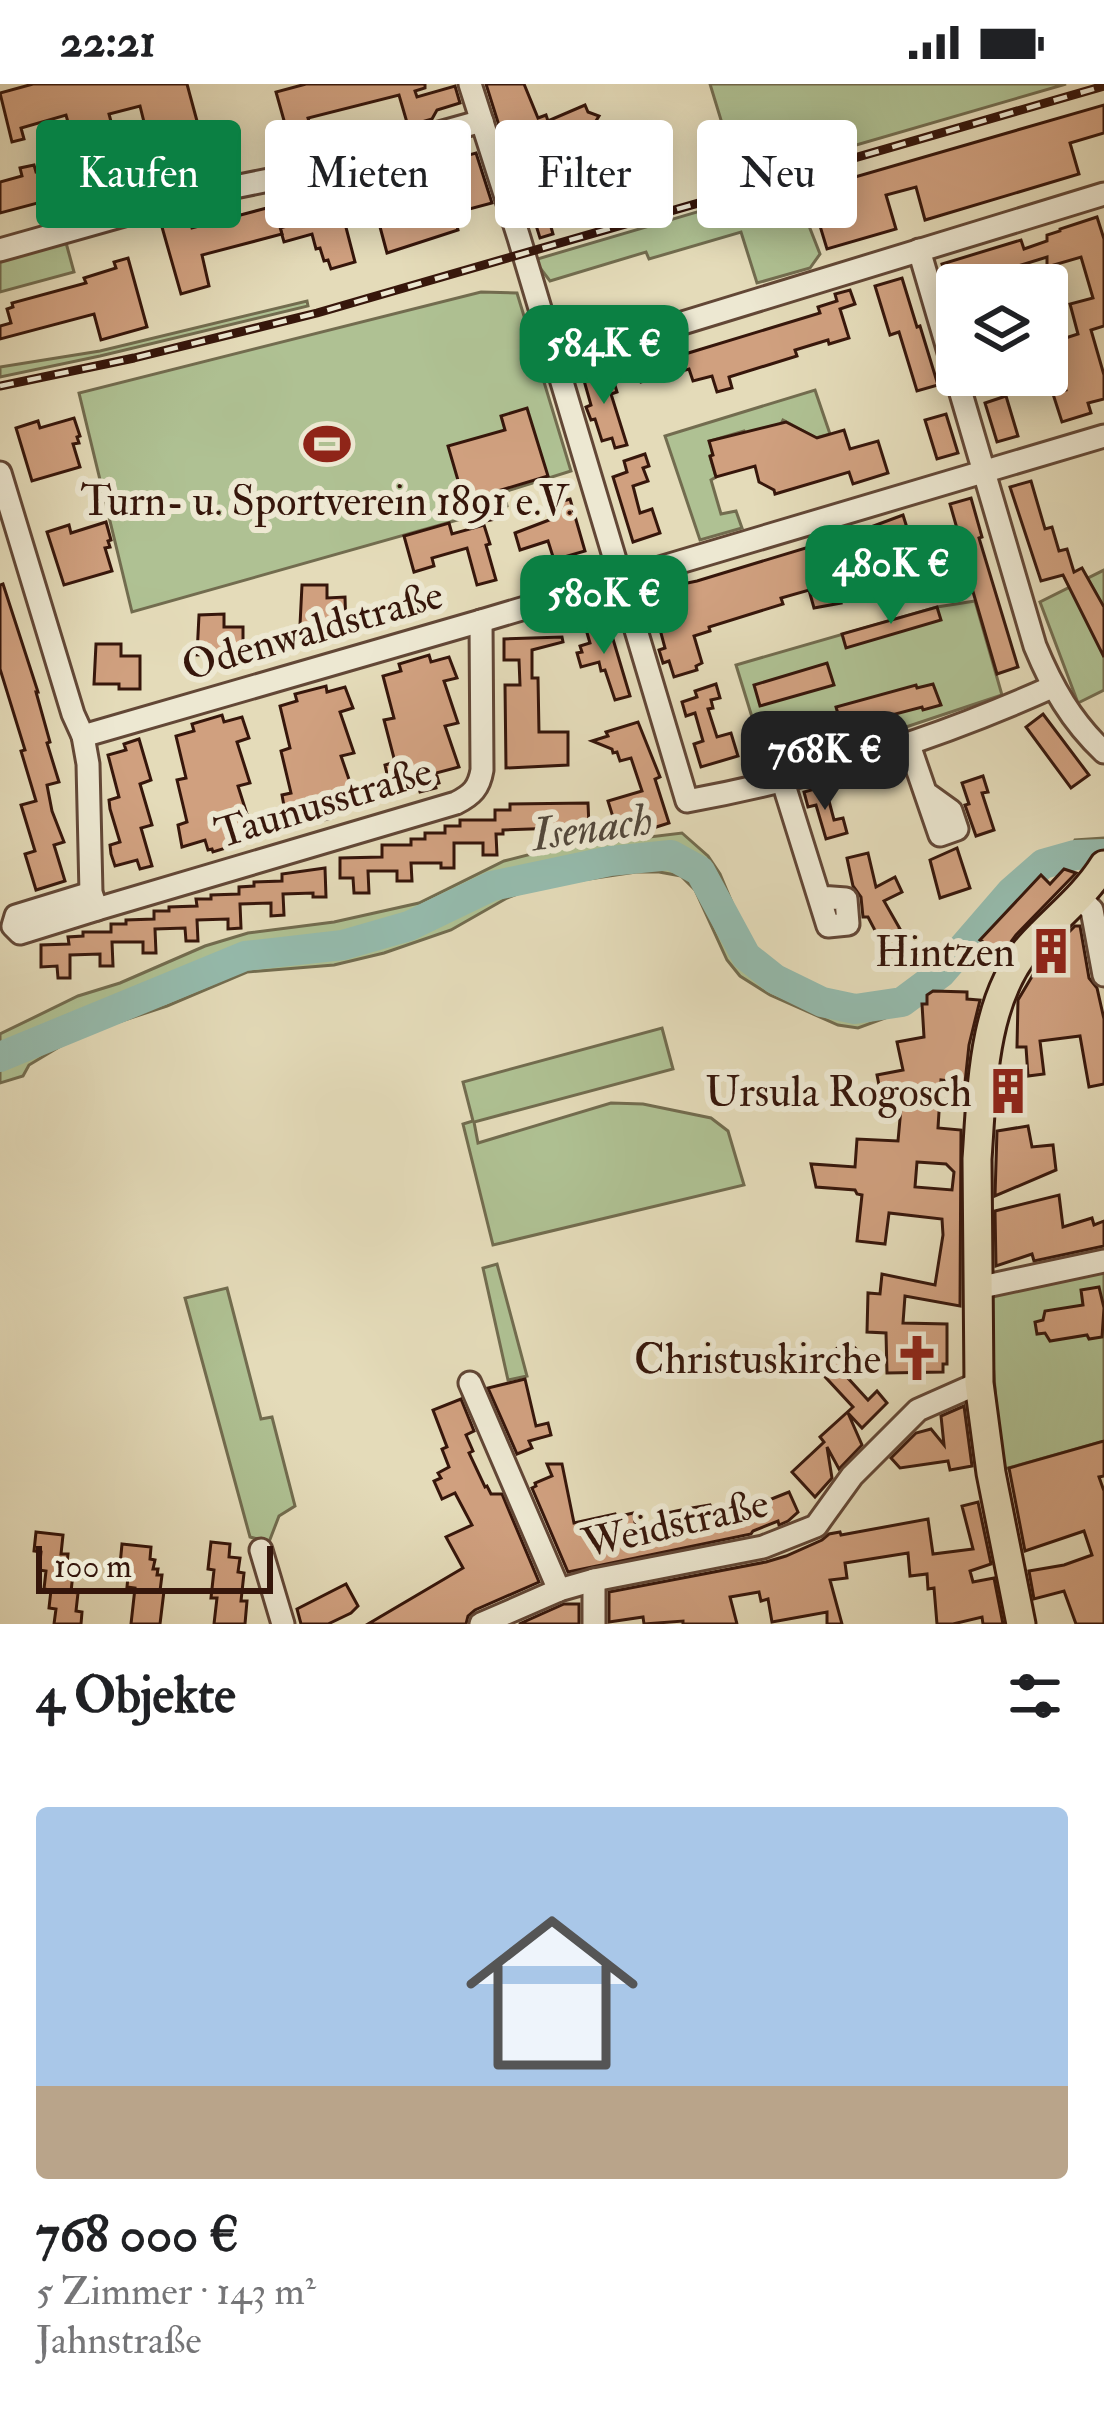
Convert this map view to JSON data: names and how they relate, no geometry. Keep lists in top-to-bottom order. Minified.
{"streets":{"street":["Odenwaldstraße","Taunusstraße","Weidstraße"]},"crossings":[["Odenwaldstraße","Taunusstraße"]],"water":["Isenach"],"places":{"sports":["Turn- u. Sportverein 1891 e.V."],"building":["Hintzen","Ursula Rogosch"],"church":["Christuskirche"]},"scale_bar":"100 m","page":{"status":"22:21","chip":["Kaufen","Mieten","Filter","Neu"],"price":["584K €","480K €","580K €","768K €"],"scale":"100 m","heading":"4 Objekte","list":[{"name":"768 000 €","note":"5 Zimmer · 143 m² · Jahnstraße"}]}}
